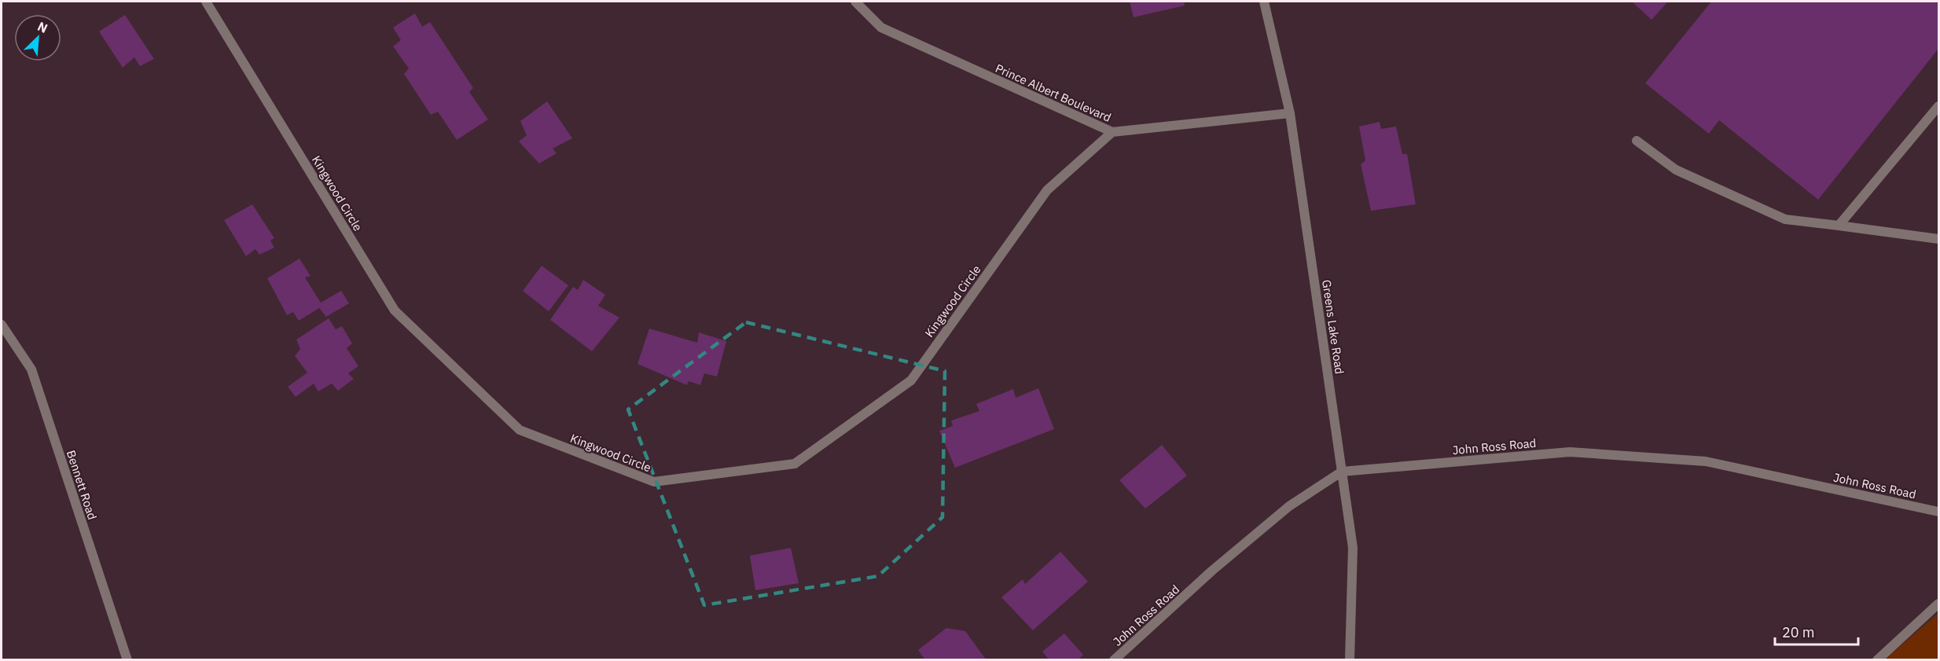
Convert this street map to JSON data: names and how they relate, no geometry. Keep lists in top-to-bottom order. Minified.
{"streets":{"street":["Prince Albert Boulevard","Kingwood Circle","Greens Lake Road","John Ross Road","Bennett Road"]},"crossings":[["Prince Albert Boulevard","Kingwood Circle"],["Prince Albert Boulevard","Greens Lake Road"],["Greens Lake Road","John Ross Road"]],"scale_bar":"20 m","north":"top right"}
